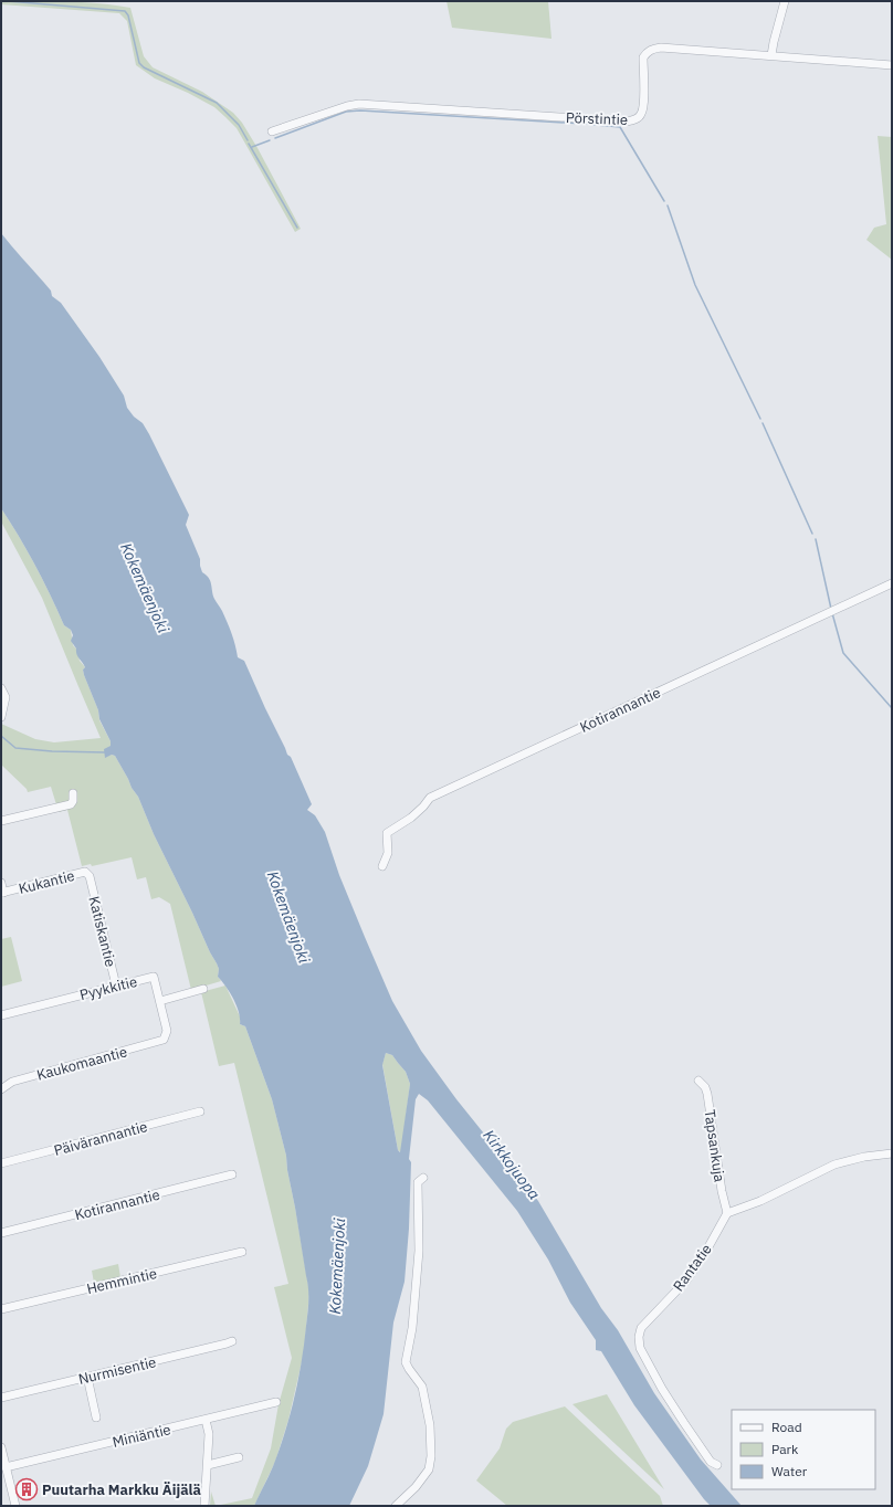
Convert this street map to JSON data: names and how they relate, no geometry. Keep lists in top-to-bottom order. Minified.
{"streets":{"street":["Pörstintie","Kotirannantie","Kukantie","Katiskantie","Pyykkitie","Kaukomaantie","Päivärannantie","Tapsankuja","Rantatie","Hemmintie","Nurmisentie","Miniäntie"]},"crossings":[["Kukantie","Katiskantie"],["Katiskantie","Pyykkitie"],["Pyykkitie","Kaukomaantie"],["Tapsankuja","Rantatie"]],"water":["Kokemäenjoki","Kirkkojuopa"],"places":{"building":["Puutarha Markku Äijälä"]},"legend":["Road","Park","Water"]}
